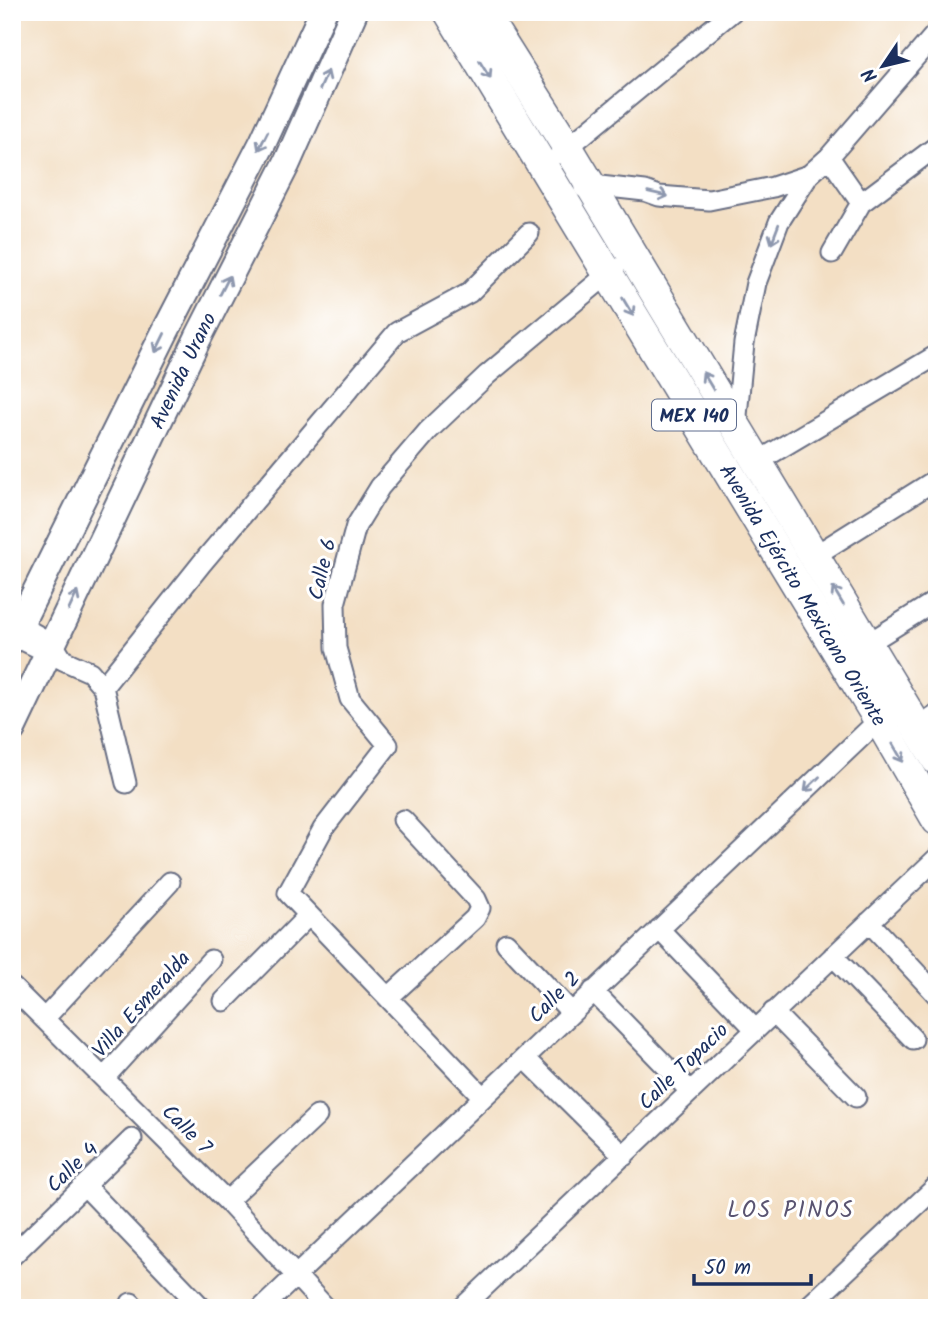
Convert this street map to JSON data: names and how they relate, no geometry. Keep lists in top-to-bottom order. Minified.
{"streets":{"main road":["Avenida Urano","MEX 140","Avenida Ejército Mexicano Oriente"],"street":["Calle 6","Calle 2","Villa Esmeralda","Calle Topacio","Calle 7","Calle 4"]},"crossings":[["Calle 6","Avenida Ejército Mexicano Oriente"],["Calle 6","Calle 2"],["Avenida Ejército Mexicano Oriente","Calle 2"],["Calle 2","Calle 7"],["Villa Esmeralda","Calle 7"]],"one_way":["Calle 2"],"districts":["LOS PINOS"],"scale_bar":"50 m","north":"bottom left"}
